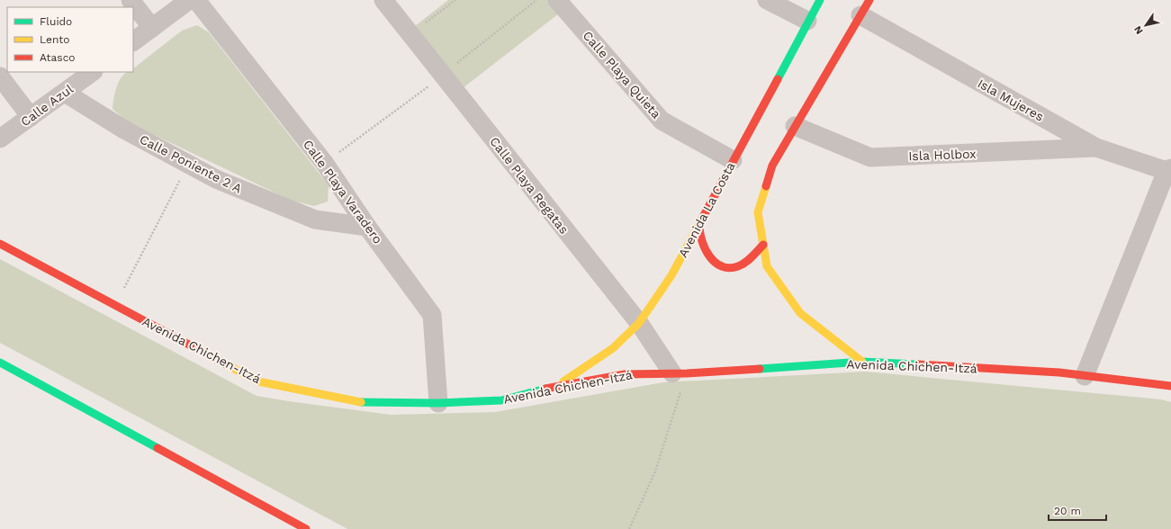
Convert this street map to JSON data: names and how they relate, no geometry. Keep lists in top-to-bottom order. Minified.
{"streets":{"main road":["Avenida La Costa","Avenida Chichen-Itzá"],"street":["Calle Playa Quieta","Isla Mujeres","Calle Azul","Isla Holbox","Calle Poniente 2 A","Calle Playa Regatas","Calle Playa Varadero"]},"crossings":[["Calle Playa Quieta","Avenida La Costa"],["Isla Mujeres","Isla Holbox"],["Calle Azul","Calle Poniente 2 A"],["Calle Poniente 2 A","Calle Playa Varadero"],["Calle Playa Regatas","Avenida La Costa"],["Calle Playa Regatas","Avenida Chichen-Itzá"],["Calle Playa Varadero","Avenida Chichen-Itzá"],["Avenida La Costa","Avenida Chichen-Itzá"]],"legend":["Fluido","Lento","Atasco"],"scale_bar":"20 m","north":"bottom left"}
